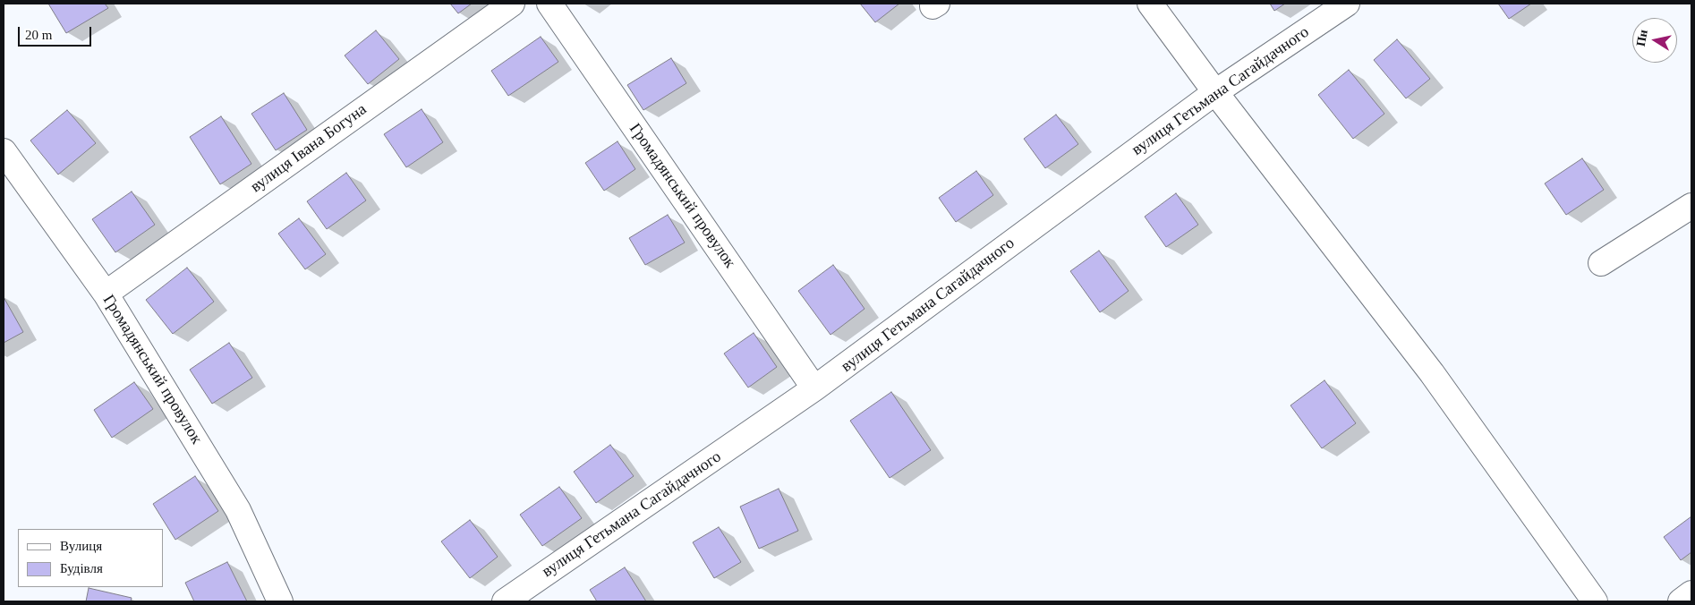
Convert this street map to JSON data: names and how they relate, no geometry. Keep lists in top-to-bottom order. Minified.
{"streets":{"street":["вулиця Гетьмана Сагайдачного","вулиця Івана Богуна","Громадянський провулок"]},"crossings":[["вулиця Гетьмана Сагайдачного","Громадянський провулок"],["вулиця Івана Богуна","Громадянський провулок"]],"legend":["Вулиця","Будівля"],"scale_bar":"20 m","north":"left"}
